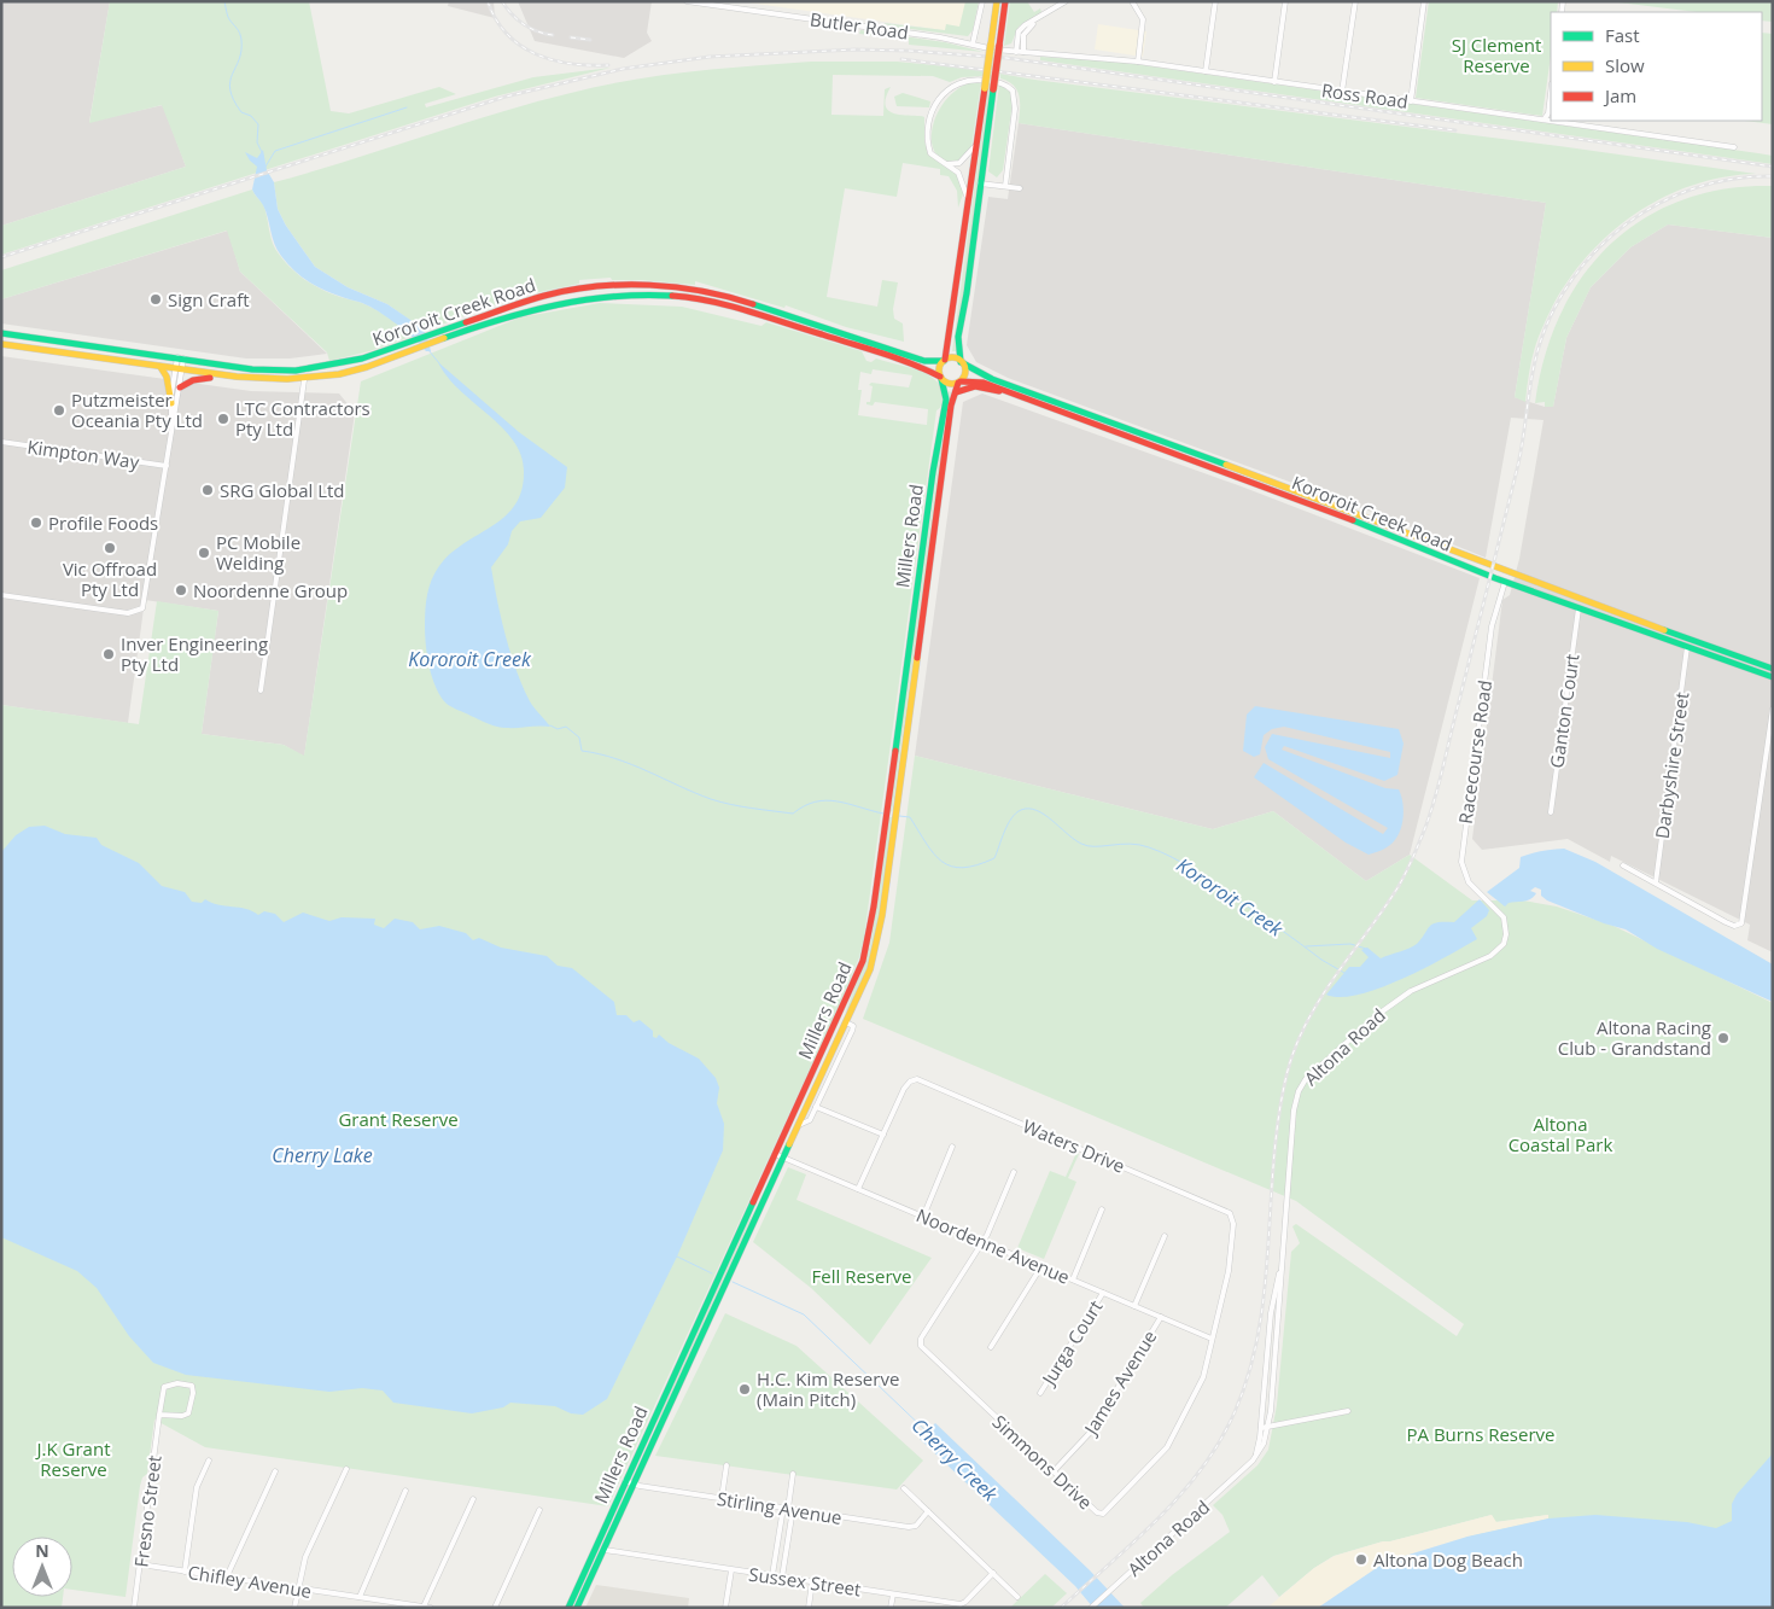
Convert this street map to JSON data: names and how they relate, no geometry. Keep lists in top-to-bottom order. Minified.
{"streets":{"main road":["Kororoit Creek Road","Millers Road"],"street":["Butler Road","Ross Road","Kimpton Way","Ganton Court","Racecourse Road","Darbyshire Street","Altona Road","Waters Drive","Noordenne Avenue","Jurga Court","James Avenue","Simmons Drive","Stirling Avenue","Fresno Street","Chifley Avenue","Sussex Street"]},"crossings":[["Butler Road","Ross Road"],["Kororoit Creek Road","Millers Road"],["Kororoit Creek Road","Ganton Court"],["Kororoit Creek Road","Racecourse Road"],["Kororoit Creek Road","Darbyshire Street"],["Millers Road","Noordenne Avenue"],["Millers Road","Stirling Avenue"],["Millers Road","Sussex Street"],["Racecourse Road","Altona Road"],["Waters Drive","Noordenne Avenue"],["Waters Drive","Simmons Drive"],["Noordenne Avenue","Jurga Court"],["Noordenne Avenue","James Avenue"],["Noordenne Avenue","Simmons Drive"],["James Avenue","Simmons Drive"],["Fresno Street","Chifley Avenue"]],"water":["Kororoit Creek","Cherry Lake","Cherry Creek"],"parks":["SJ Clement Reserve","Grant Reserve","Altona Coastal Park","Fell Reserve","PA Burns Reserve","J.K Grant Reserve"],"places":["Sign Craft","Putzmeister Oceania Pty Ltd","LTC Contractors Pty Ltd","SRG Global Ltd","Profile Foods","Vic Offroad Pty Ltd","PC Mobile Welding","Noordenne Group","Inver Engineering Pty Ltd","Altona Racing Club - Grandstand","H.C. Kim Reserve (Main Pitch)","Altona Dog Beach"],"legend":["Fast","Slow","Jam"],"north":"top"}
